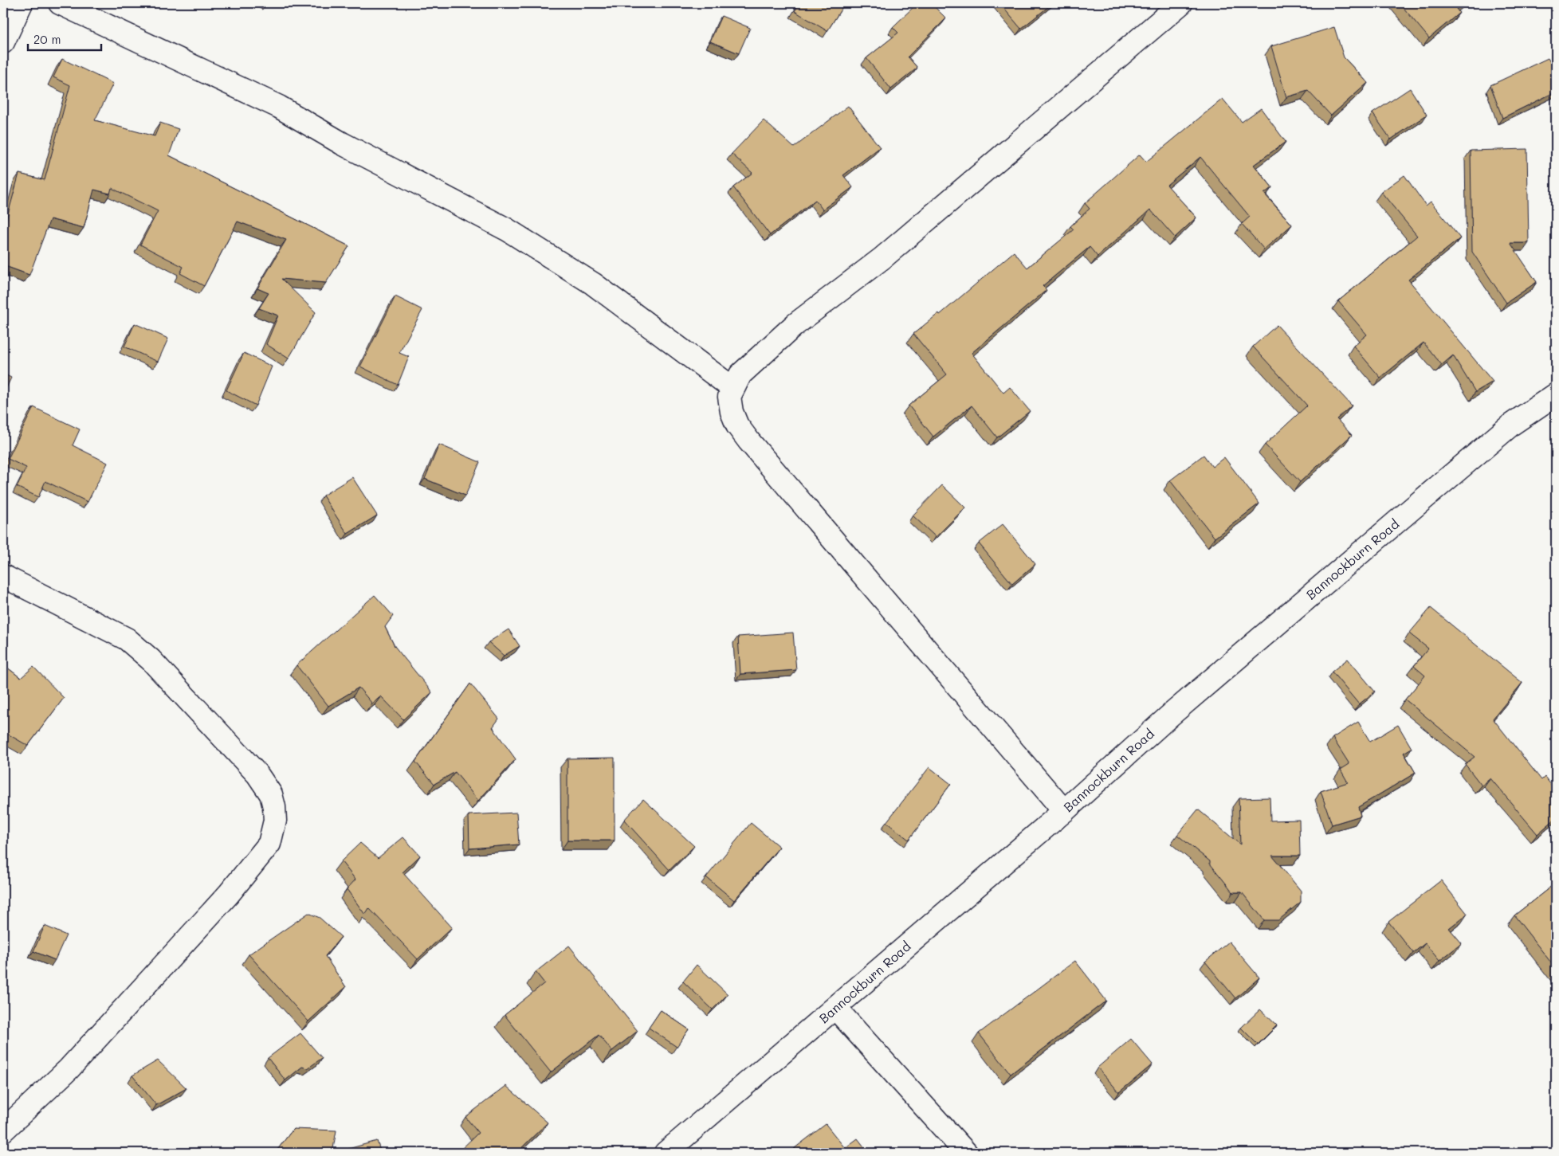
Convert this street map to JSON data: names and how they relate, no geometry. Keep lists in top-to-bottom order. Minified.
{"streets":{"street":["Bannockburn Road"]},"scale_bar":"20 m"}
